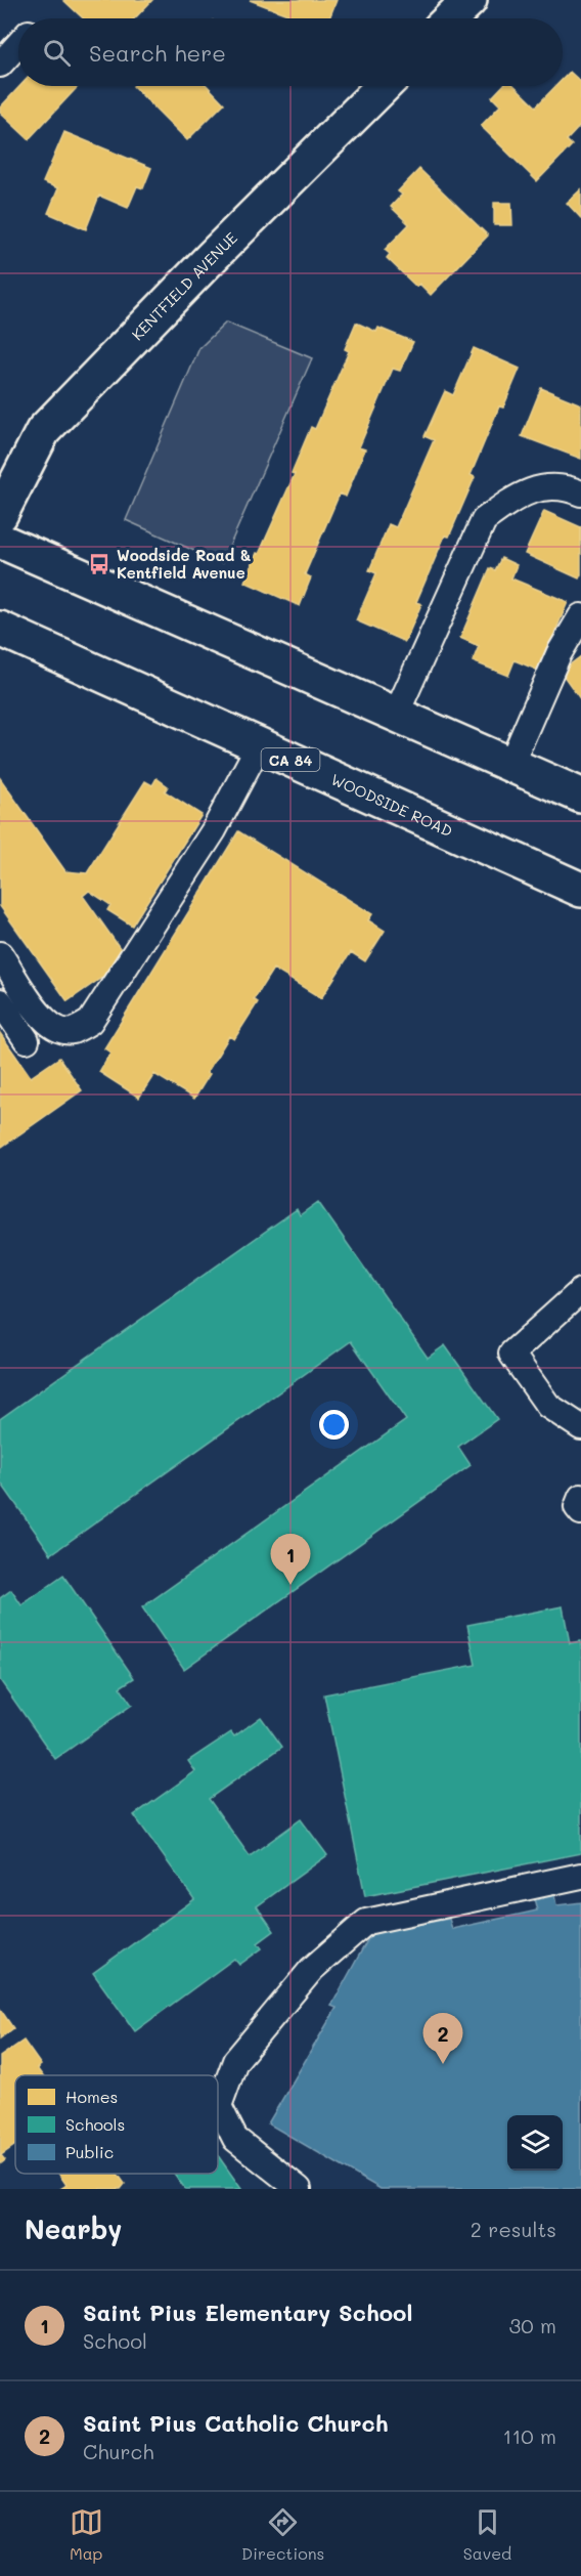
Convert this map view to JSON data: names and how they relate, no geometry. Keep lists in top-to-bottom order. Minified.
{"streets":{"main road":["KENTFIELD AVENUE","CA 84","WOODSIDE ROAD"]},"places":{"bus stop":["Woodside Road & Kentfield Avenue"]},"legend":["Homes","Schools","Public"],"page":{"search":"Search here","pins":["1","2"],"heading":["Nearby","2 results"],"list":[{"mark":"1","name":"Saint Pius Elementary School","note":"School","value":"30 m"},{"mark":"2","name":"Saint Pius Catholic Church","note":"Church","value":"110 m"}],"nav":["Map","Directions","Saved"]}}
